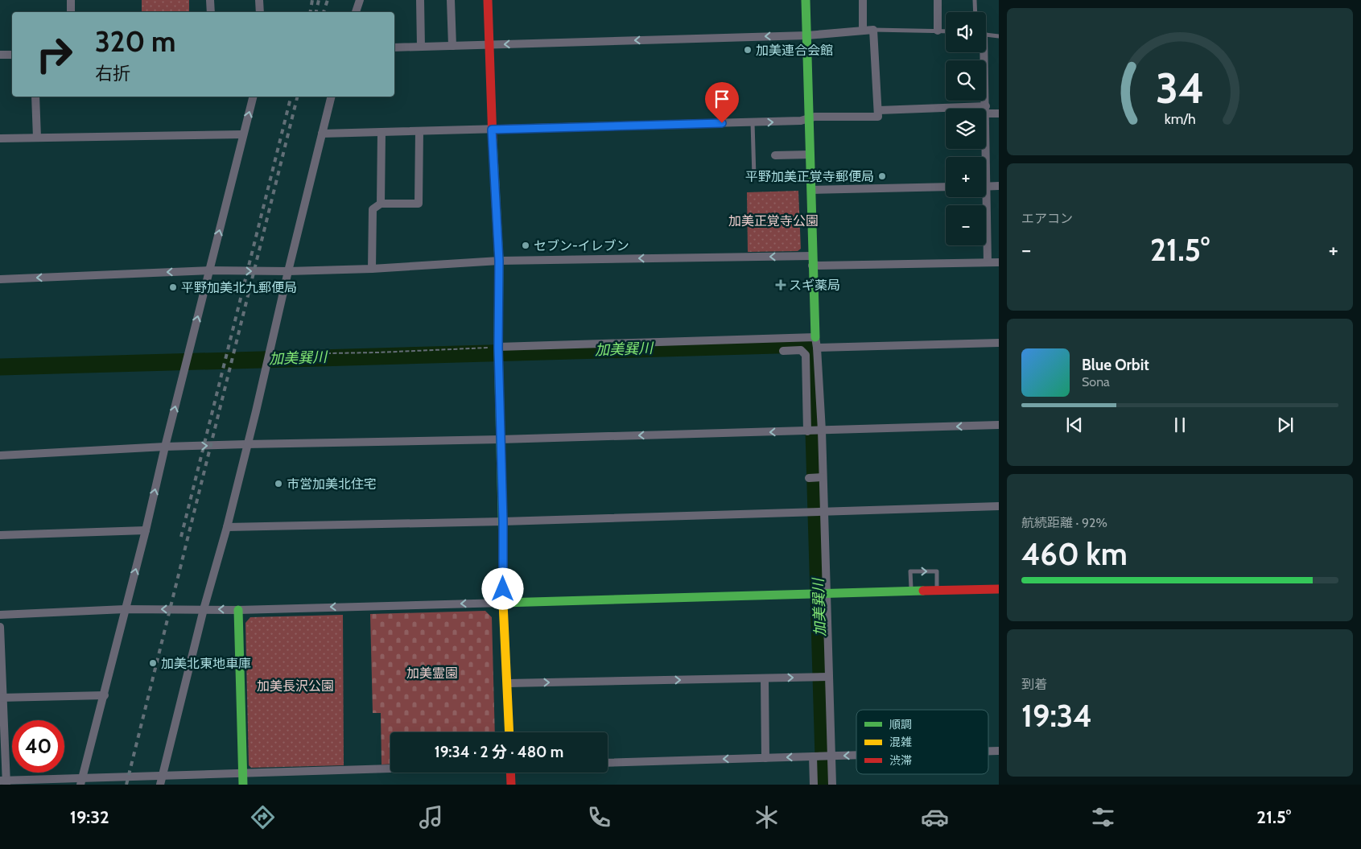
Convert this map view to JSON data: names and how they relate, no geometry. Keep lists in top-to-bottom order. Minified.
{"water":["加美巽川"],"parks":["加美正覚寺公園","加美霊園","加美長沢公園"],"places":{"other":["加美連合会館","平野加美正覚寺郵便局","セブン-イレブン","平野加美北九郵便局","市営加美北住宅","加美北東地車庫"],"health":["スギ薬局"]},"legend":["順調","混雑","渋滞"],"page":{"map_buttons":["+","−"],"turn":["320 m","右折"],"tile":["エアコン",["航続距離 · 92%","460 km"],["到着","19:34"]],"heat":["−","21.5°","+"],"song":["Blue Orbit","Sona"],"limit":"40","trip":"19:34 · 2 分 · 480 m","tabs":["19:32","21.5°"],"gauge":["34","km/h"]}}
